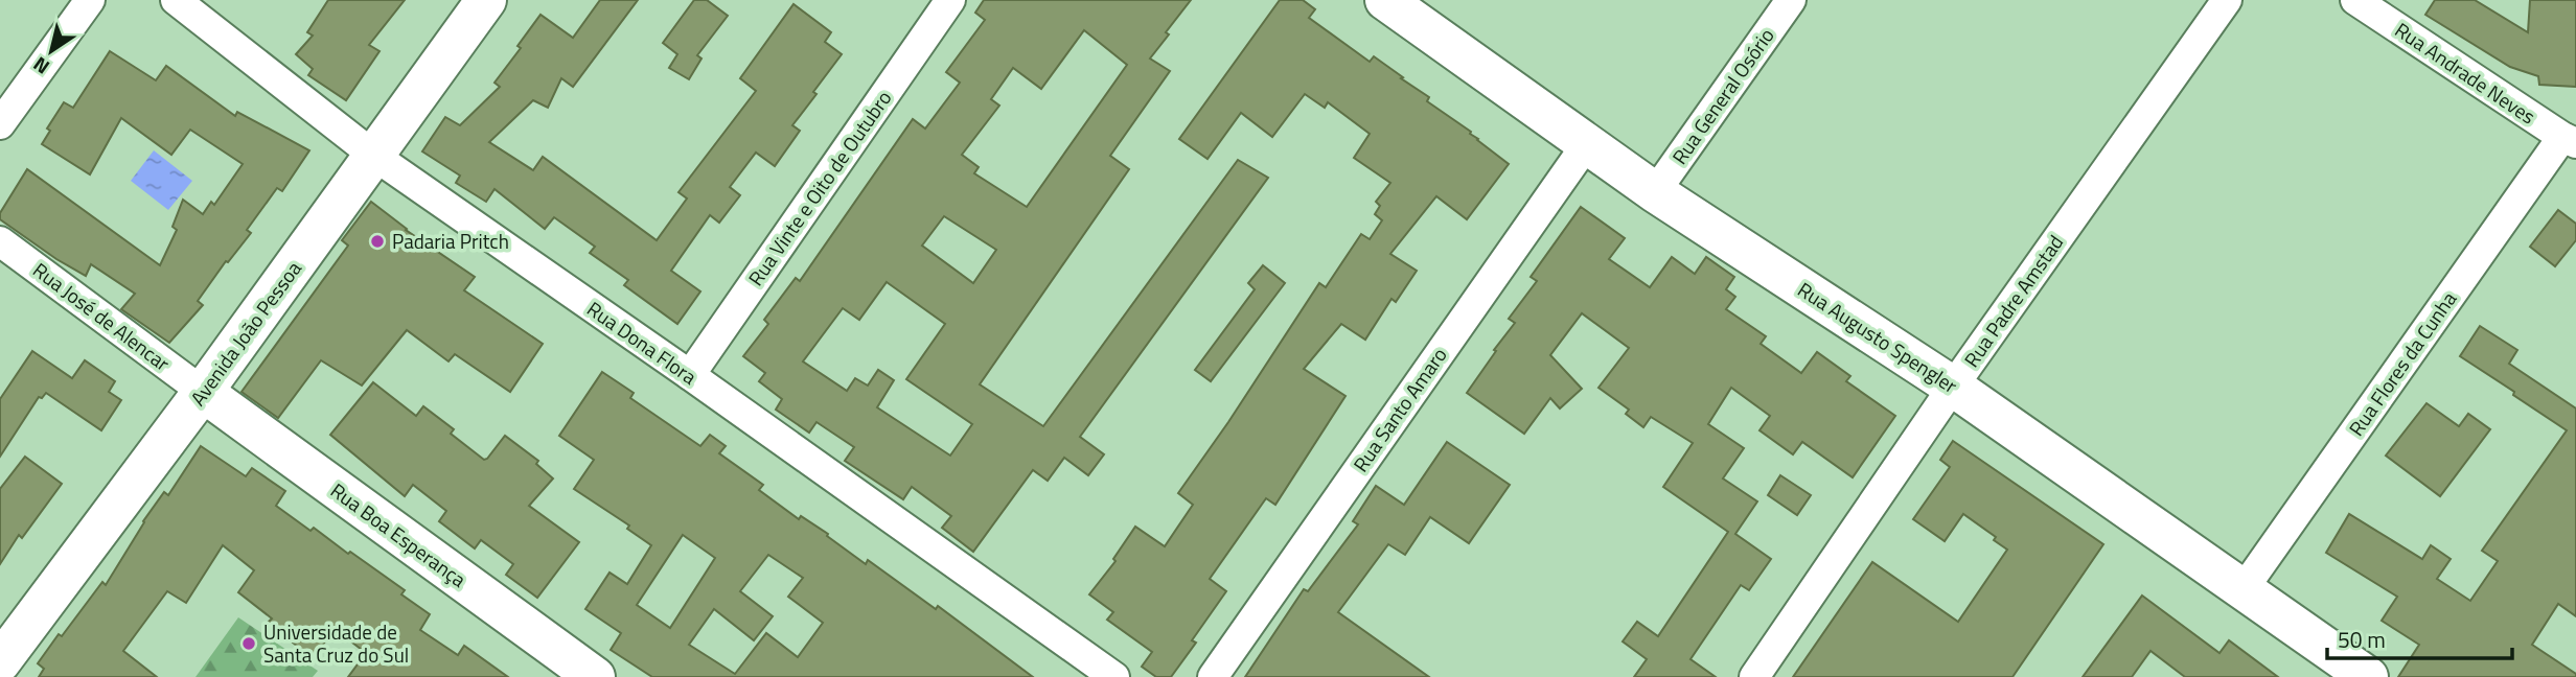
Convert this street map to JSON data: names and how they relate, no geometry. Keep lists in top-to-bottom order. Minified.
{"streets":{"street":["Rua Andrade Neves","Rua General Osório","Rua Vinte e Oito de Outubro","Rua Padre Amstad","Rua José de Alencar","Avenida João Pessoa","Rua Augusto Spengler","Rua Dona Flora","Rua Flores da Cunha","Rua Santo Amaro","Rua Boa Esperança"]},"crossings":[["Rua Andrade Neves","Rua Flores da Cunha"],["Rua General Osório","Rua Augusto Spengler"],["Rua Vinte e Oito de Outubro","Rua Dona Flora"],["Rua Padre Amstad","Rua Augusto Spengler"],["Rua José de Alencar","Avenida João Pessoa"],["Rua José de Alencar","Rua Boa Esperança"],["Avenida João Pessoa","Rua Dona Flora"],["Avenida João Pessoa","Rua Boa Esperança"],["Rua Augusto Spengler","Rua Flores da Cunha"],["Rua Augusto Spengler","Rua Santo Amaro"]],"places":["Padaria Pritch","Universidade de Santa Cruz do Sul"],"scale_bar":"50 m","north":"bottom left"}
